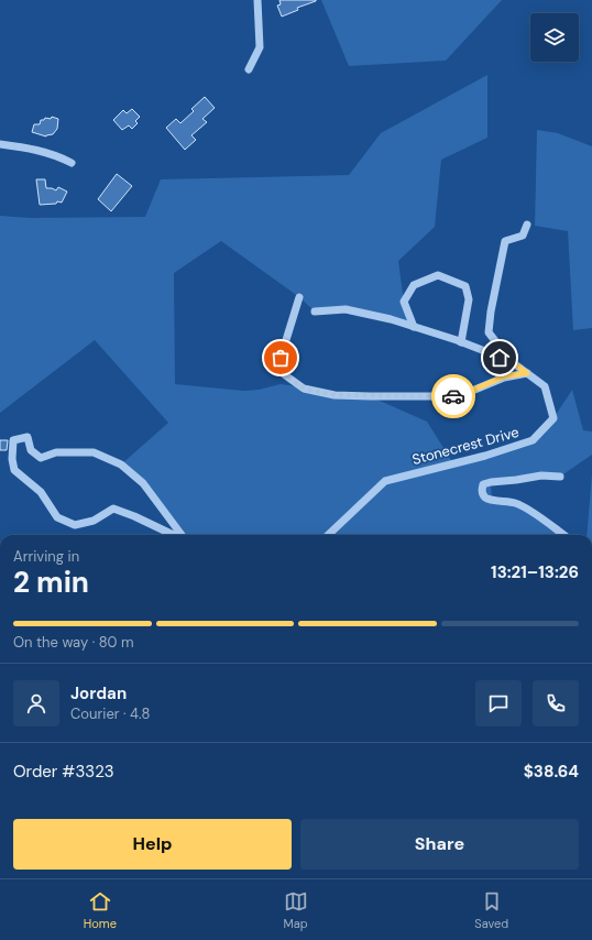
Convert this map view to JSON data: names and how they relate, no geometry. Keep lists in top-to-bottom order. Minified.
{"streets":{"street":["Stonecrest Drive"]},"page":{"heading":["2 min","Arriving in","13:21–13:26"],"panel":["Jordan","Courier · 4.8","Order #3323","$38.64"],"bar":"On the way · 80 m","buttons":["Help","Share"],"tabs":["Home","Map","Saved"]}}
